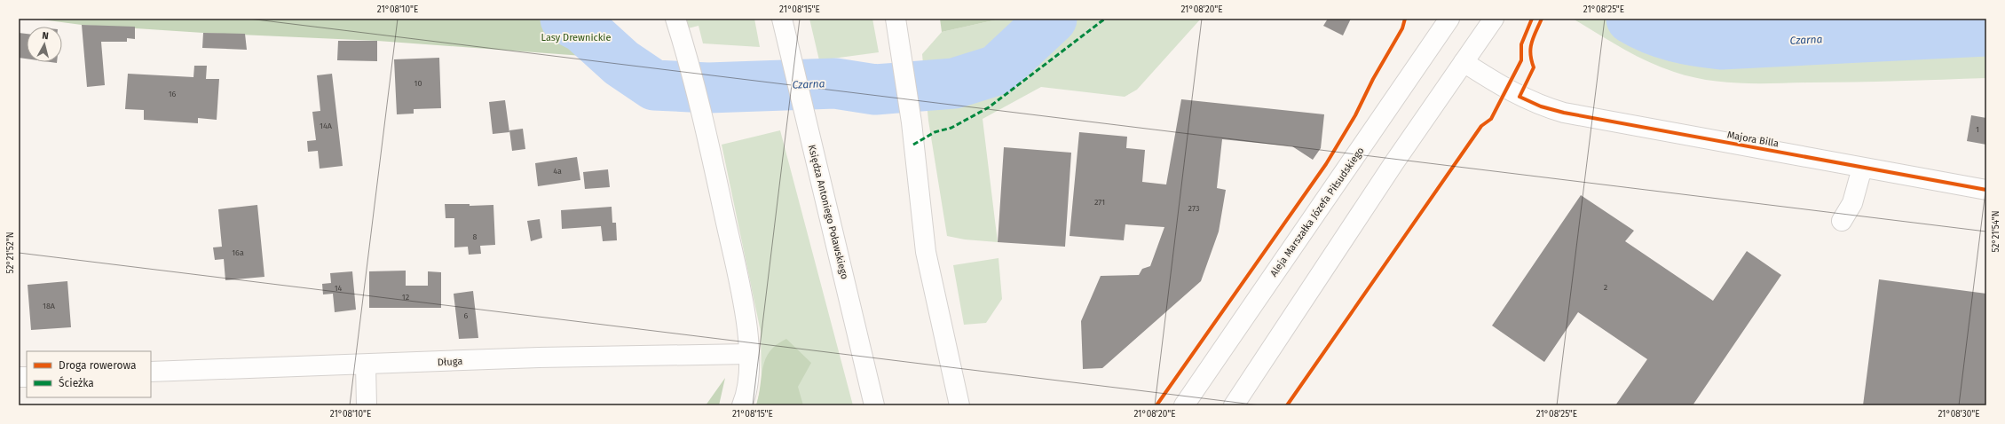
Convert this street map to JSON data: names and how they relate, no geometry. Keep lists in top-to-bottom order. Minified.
{"streets":{"main road":["Majora Billa","Księdza Antoniego Poławskiego","Aleja Marszałka Józefa Piłsudskiego","Długa"]},"water":["Czarna"],"parks":["Lasy Drewnickie"],"house_numbers":["10","16","14A","1","4a","271","273","8","16a","2","14","12","18A","6"],"legend":["Droga rowerowa","Ścieżka"],"north":"top","coordinates":["21°08'10\"E","21°08'15\"E","21°08'20\"E","21°08'25\"E","52°21'54\"N","52°21'52\"N","21°08'30\"E"]}
